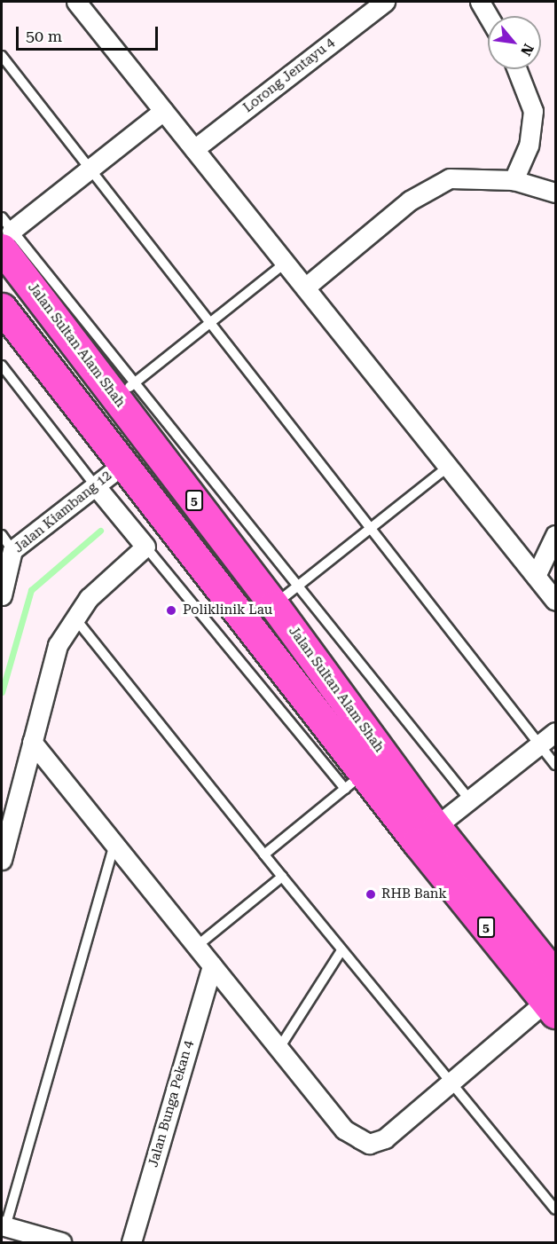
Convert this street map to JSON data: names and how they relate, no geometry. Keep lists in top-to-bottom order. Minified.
{"streets":{"highway":["Jalan Sultan Alam Shah","5"],"street":["Lorong Jentayu 4","Jalan Kiambang 12","Jalan Bunga Pekan 4"]},"crossings":[["Jalan Sultan Alam Shah","Jalan Kiambang 12"]],"places":["Poliklinik Lau","RHB Bank"],"scale_bar":"50 m","north":"bottom right"}
